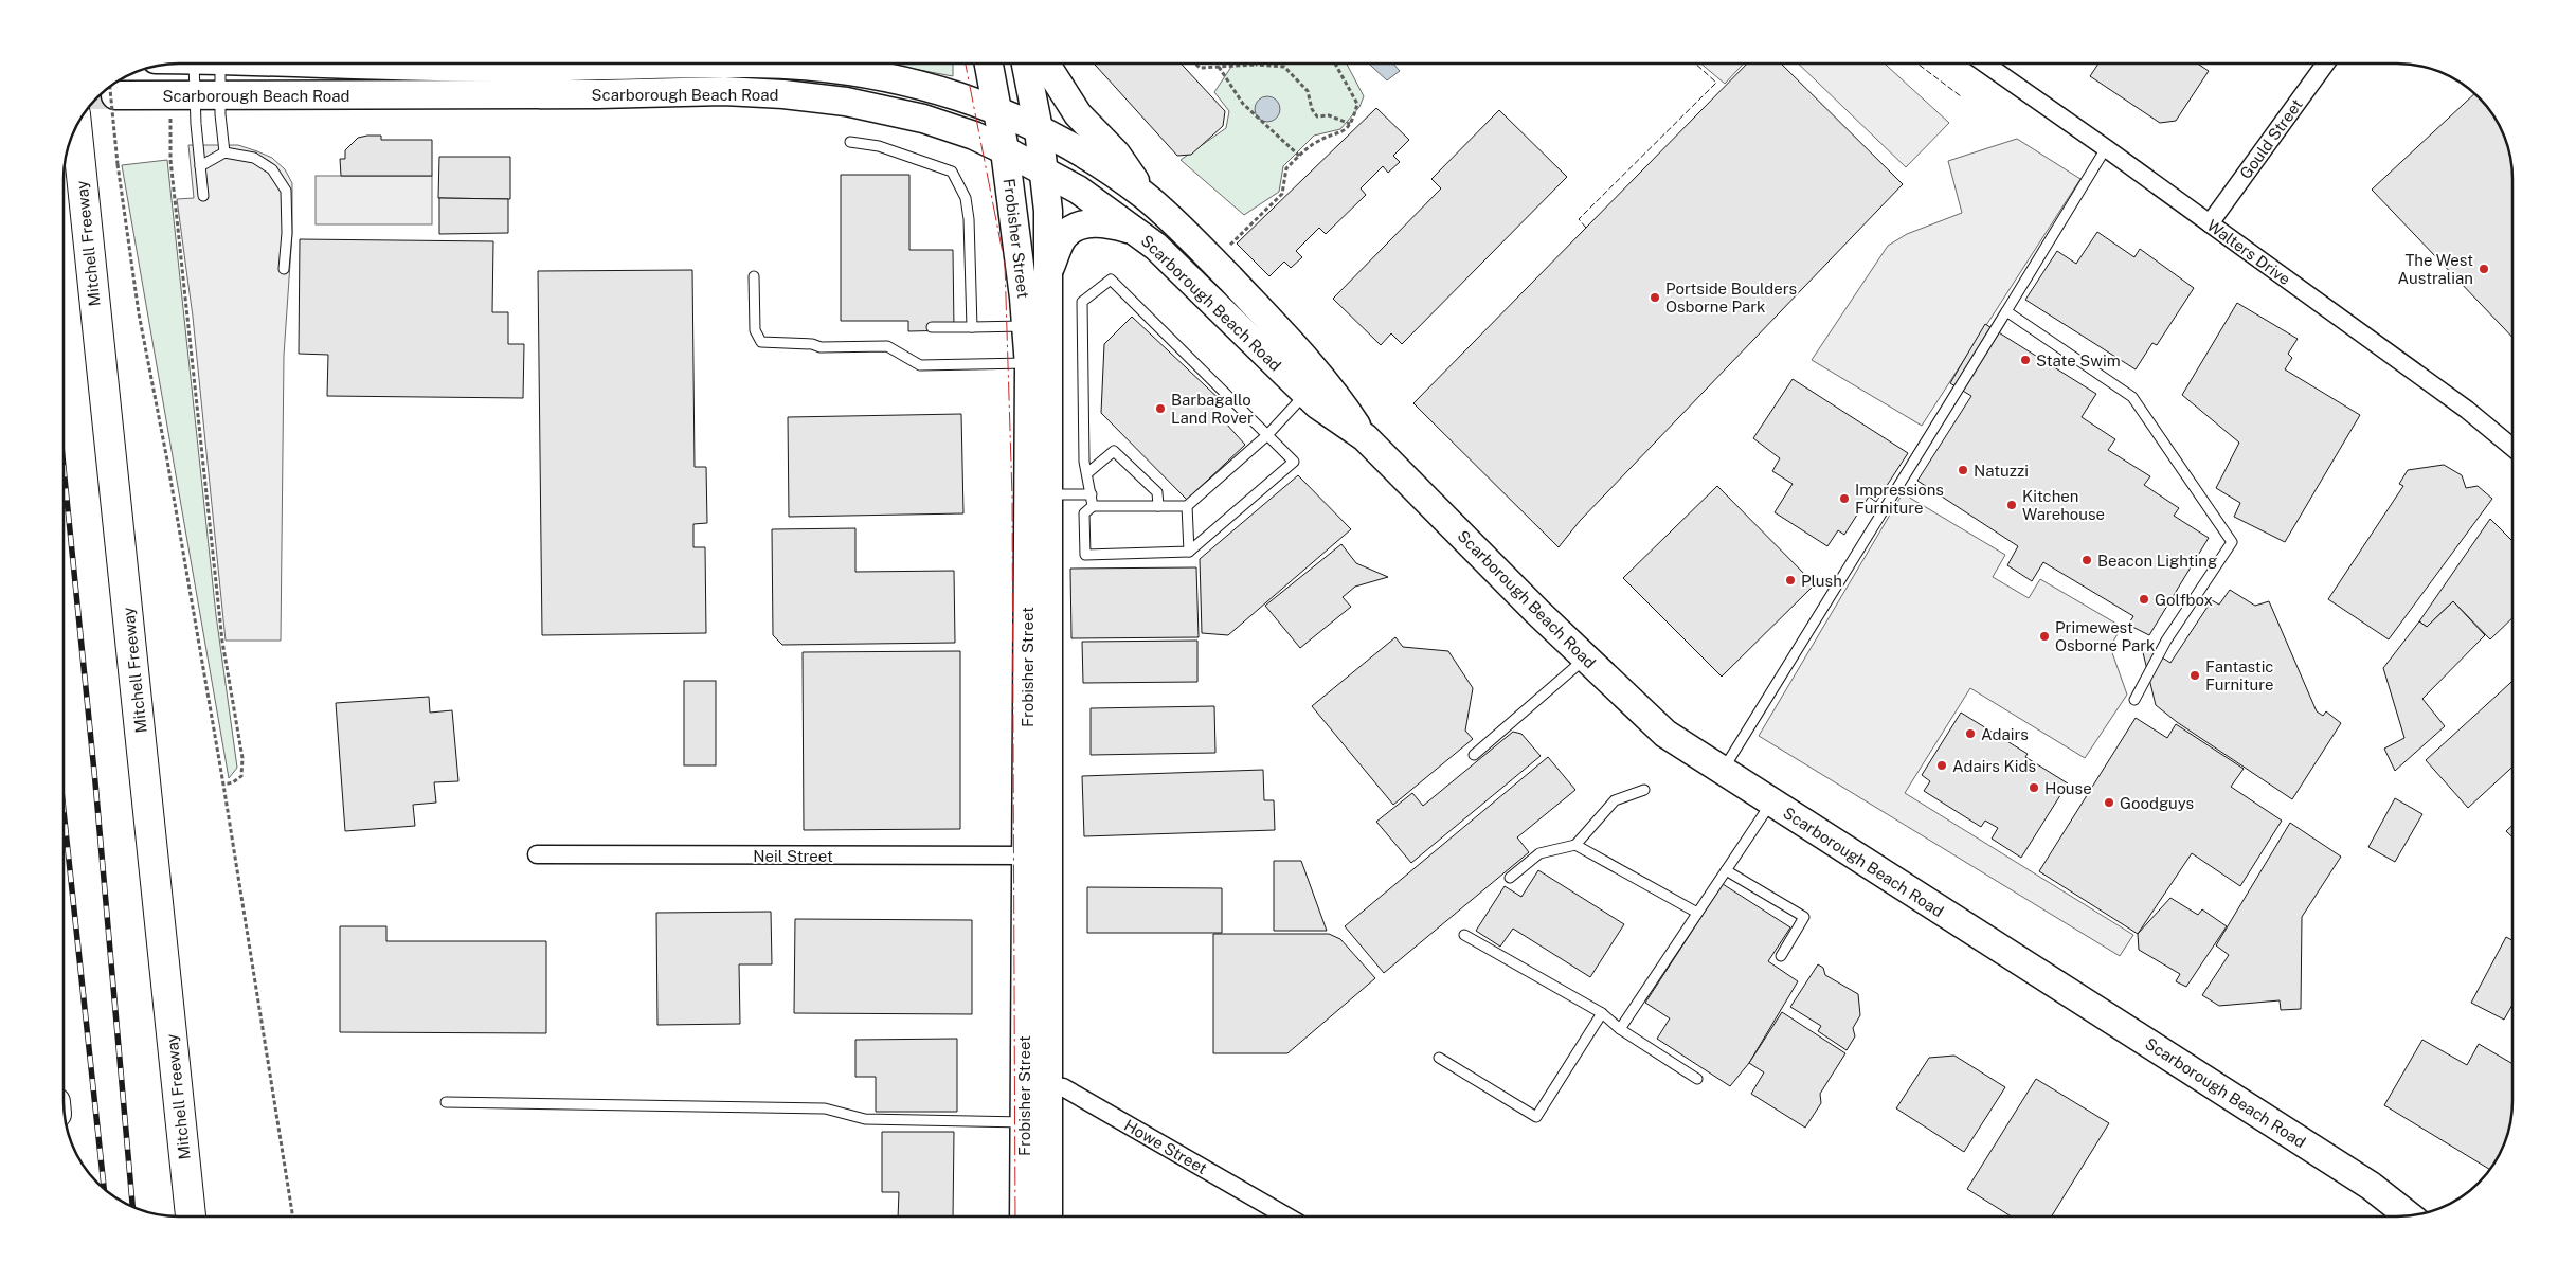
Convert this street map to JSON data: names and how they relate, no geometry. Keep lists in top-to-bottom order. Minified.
{"streets":{"highway":["Mitchell Freeway"],"main road":["Scarborough Beach Road","Frobisher Street"],"street":["Gould Street","Walters Drive","Neil Street","Howe Street"]},"crossings":[["Scarborough Beach Road","Frobisher Street"],["Gould Street","Walters Drive"],["Frobisher Street","Neil Street"],["Frobisher Street","Howe Street"]],"places":["The West Australian","Portside Boulders Osborne Park","State Swim","Barbagallo Land Rover","Natuzzi","Impressions Furniture","Kitchen Warehouse","Beacon Lighting","Plush","Golfbox","Primewest Osborne Park","Fantastic Furniture","Adairs","Adairs Kids","House","Goodguys"]}
